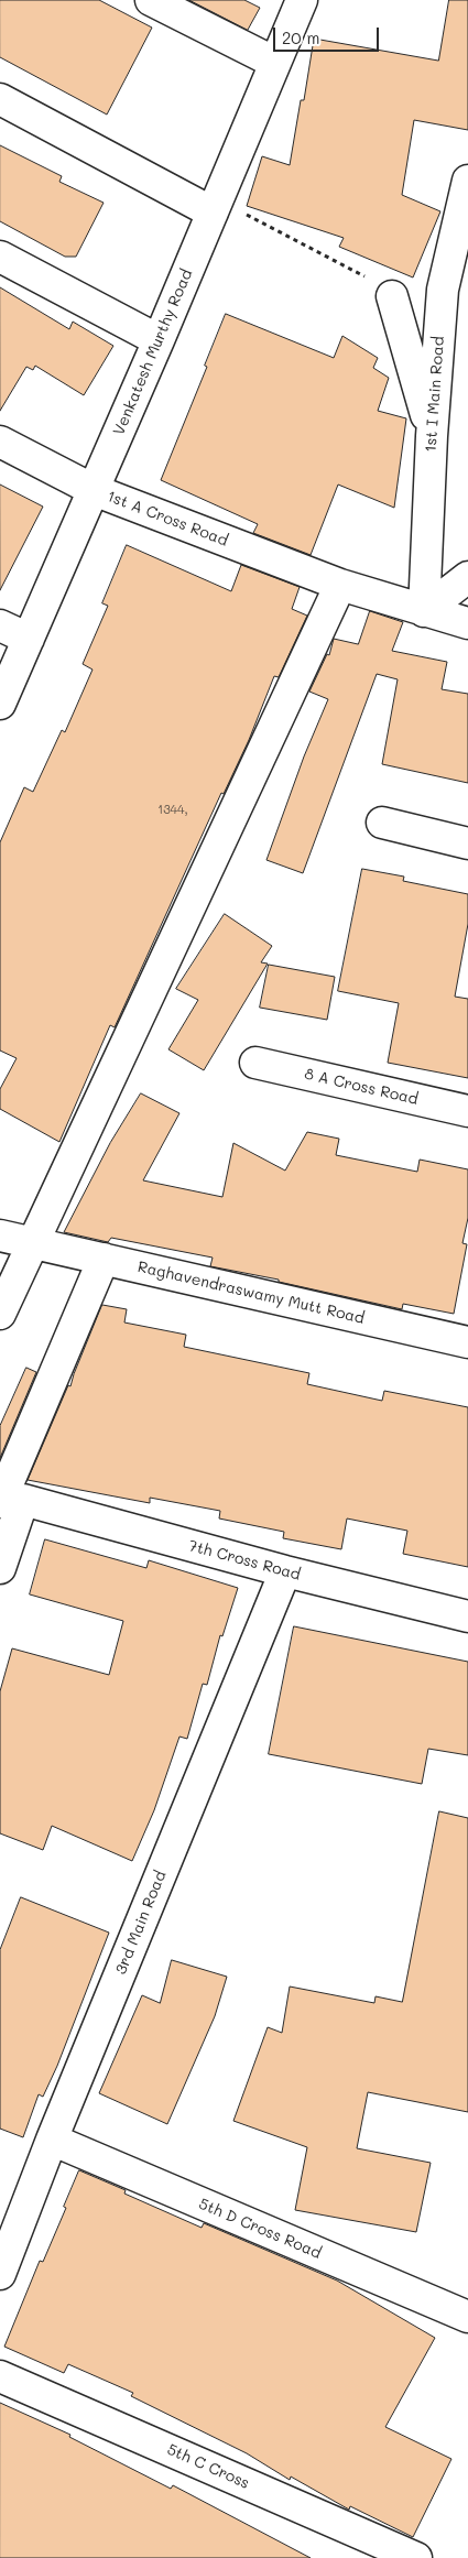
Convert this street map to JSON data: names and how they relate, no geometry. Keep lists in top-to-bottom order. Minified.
{"streets":{"street":["Venkatesh Murthy Road","1st I Main Road","1st A Cross Road","8 A Cross Road","Raghavendraswamy Mutt Road","7th Cross Road","3rd Main Road","5th D Cross Road","5th C Cross"]},"crossings":[["Venkatesh Murthy Road","1st A Cross Road"],["1st I Main Road","1st A Cross Road"],["7th Cross Road","3rd Main Road"],["3rd Main Road","5th D Cross Road"]],"house_numbers":["1344,"],"scale_bar":"20 m"}
